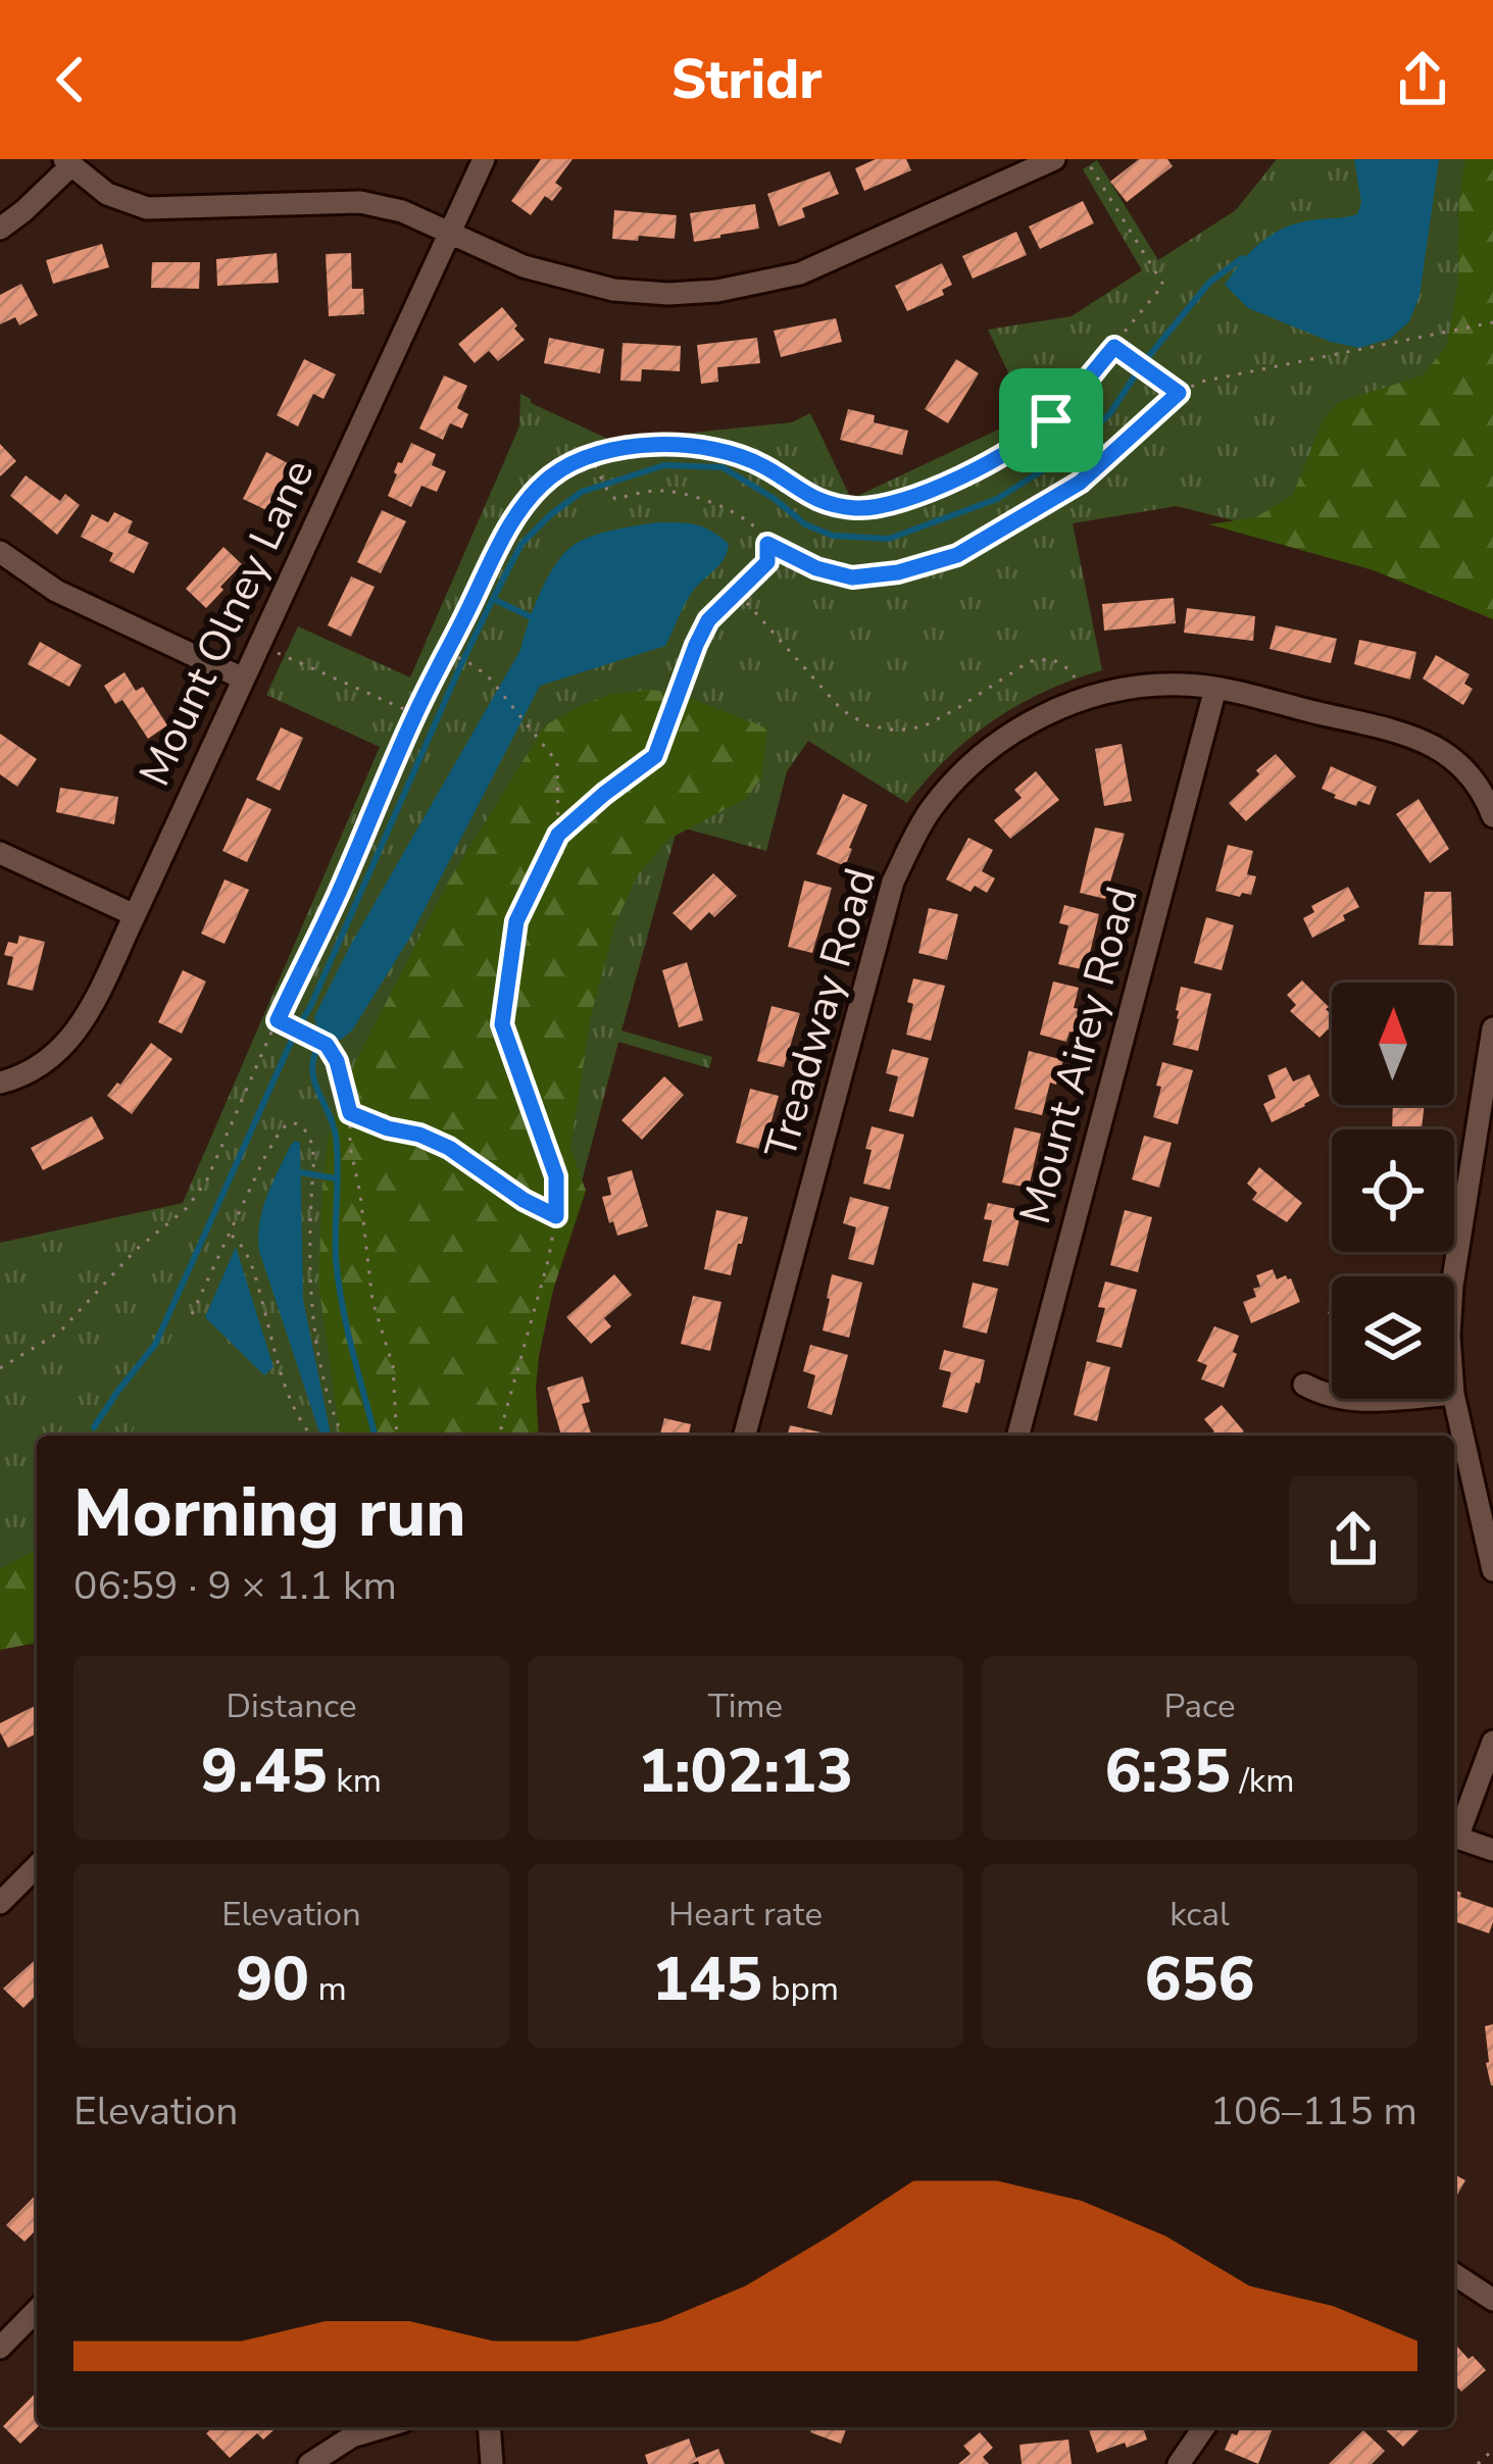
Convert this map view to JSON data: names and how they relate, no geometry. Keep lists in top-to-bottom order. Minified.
{"streets":{"street":["Mount Olney Lane","Treadway Road","Mount Airey Road"]},"crossings":[["Treadway Road","Mount Airey Road"]],"north":"top","page":{"header":"Stridr","heading":["Morning run","06:59 · 9 × 1.1 km"],"stats":[["Distance","9.45 km"],["Time","1:02:13"],["Pace","6:35 /km"],["Elevation","90 m"],["Heart rate","145 bpm"],["kcal","656"]],"chart":["Elevation","106–115 m"]}}
